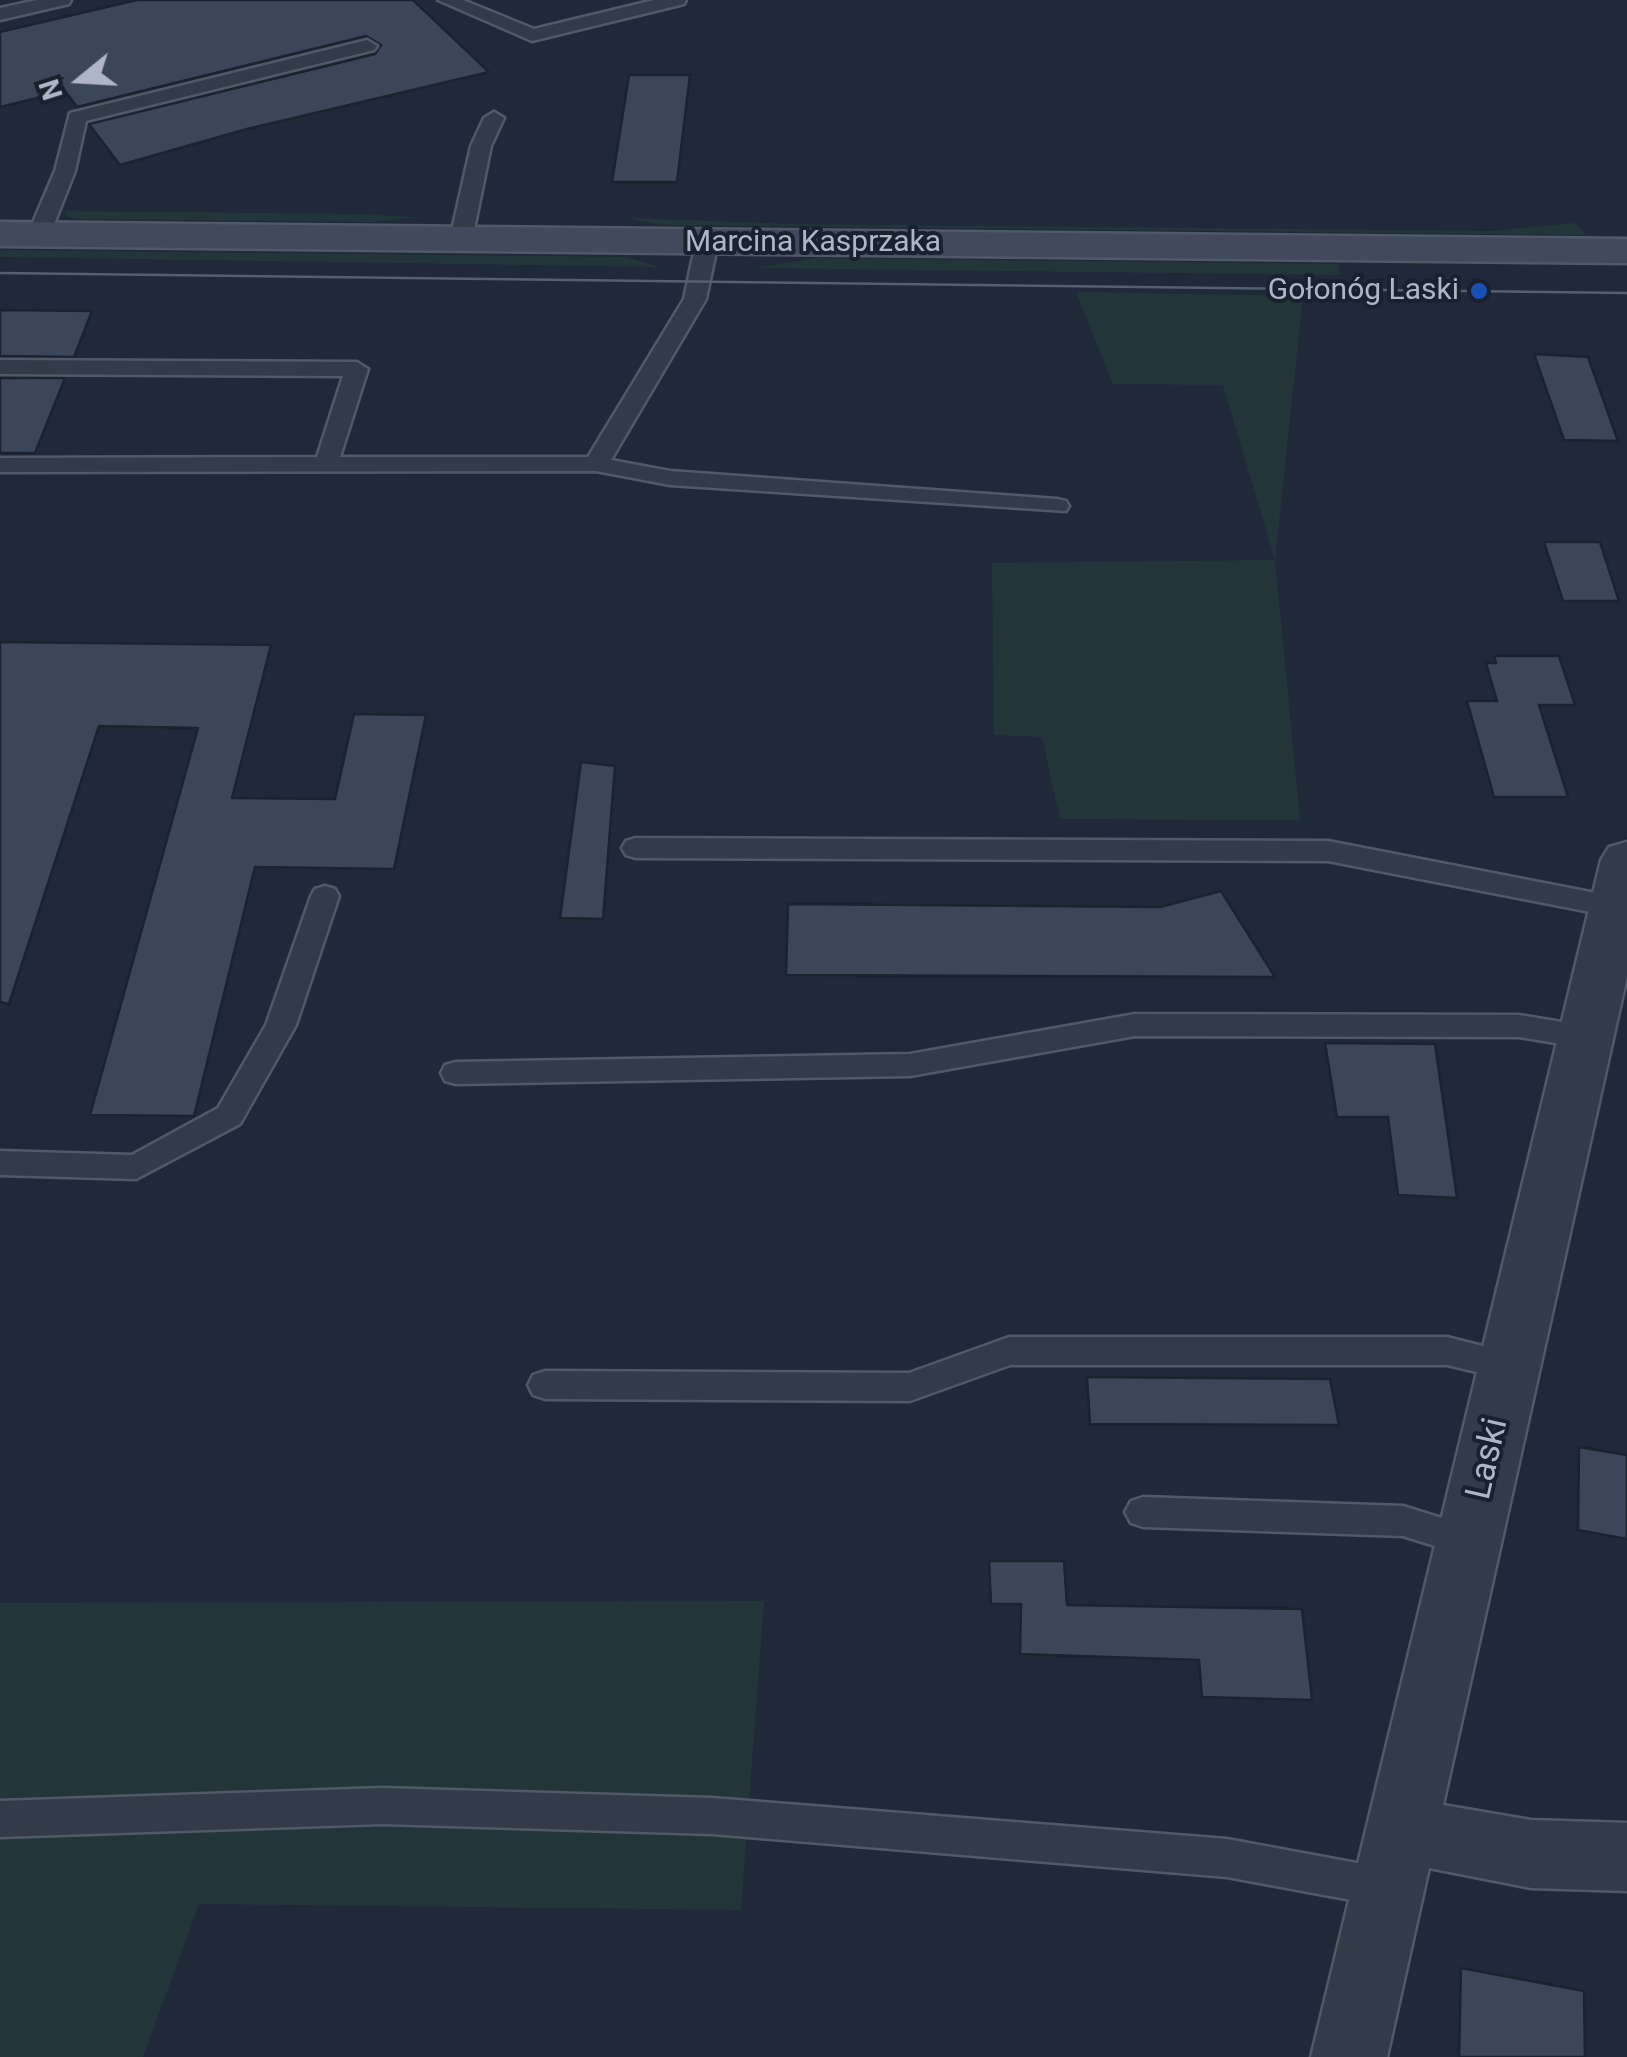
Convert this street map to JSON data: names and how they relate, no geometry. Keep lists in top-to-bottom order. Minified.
{"streets":{"street":["Marcina Kasprzaka","Laski"]},"places":["Gołonóg Laski"],"north":"left"}
